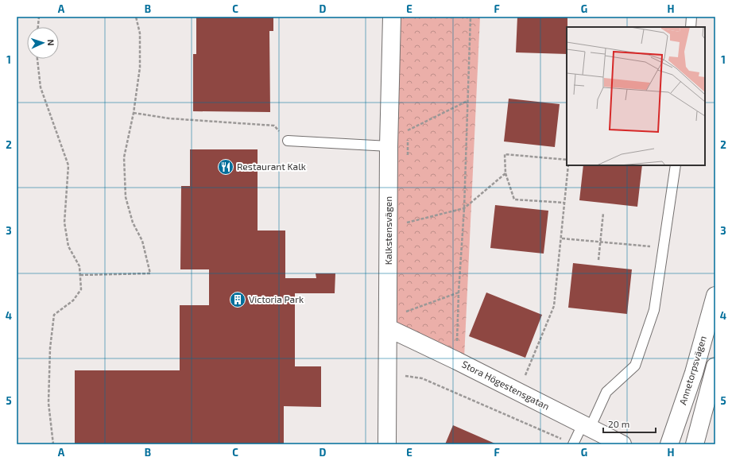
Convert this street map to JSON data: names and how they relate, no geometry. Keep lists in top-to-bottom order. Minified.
{"streets":{"street":["Kalkstensvägen","Annetorpsvägen","Stora Högestensgatan"]},"crossings":[["Kalkstensvägen","Stora Högestensgatan"]],"places":{"restaurant":["Restaurant Kalk"],"building":["Victoria Park"]},"scale_bar":"20 m","north":"right","grid":{"columns":["A","B","C","D","E","F","G","H"],"rows":["1","2","3","4","5"]}}
